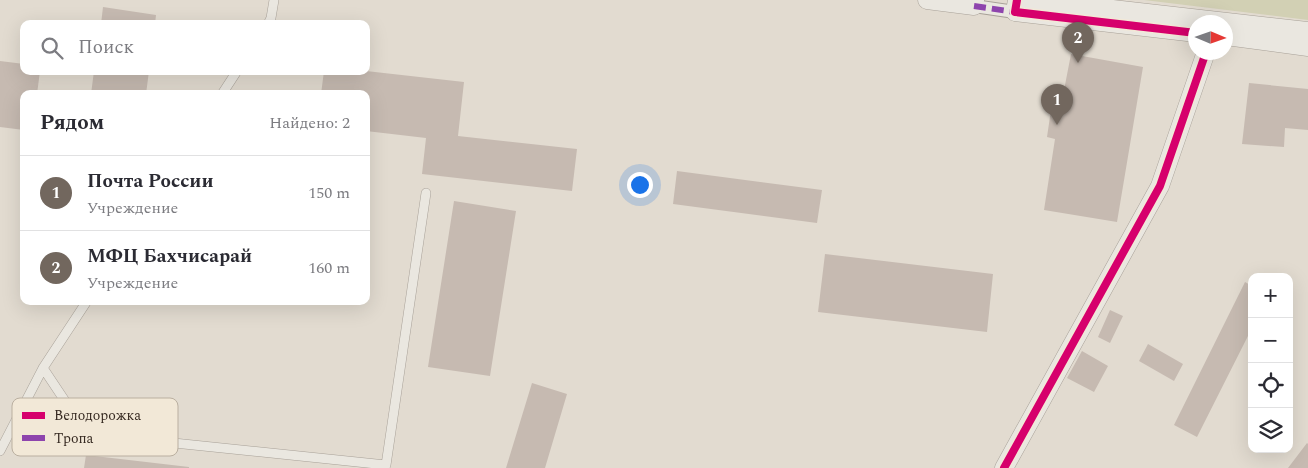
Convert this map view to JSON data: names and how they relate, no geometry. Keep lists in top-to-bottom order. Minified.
{"legend":["Велодорожка","Тропа"],"north":"right","page":{"search":"Поиск","pins":["2","1"],"heading":["Рядом","Найдено: 2"],"list":[{"mark":"1","name":"Почта России","note":"Учреждение","value":"150 m"},{"mark":"2","name":"МФЦ Бахчисарай","note":"Учреждение","value":"160 m"}],"map_buttons":["+","−"]}}
